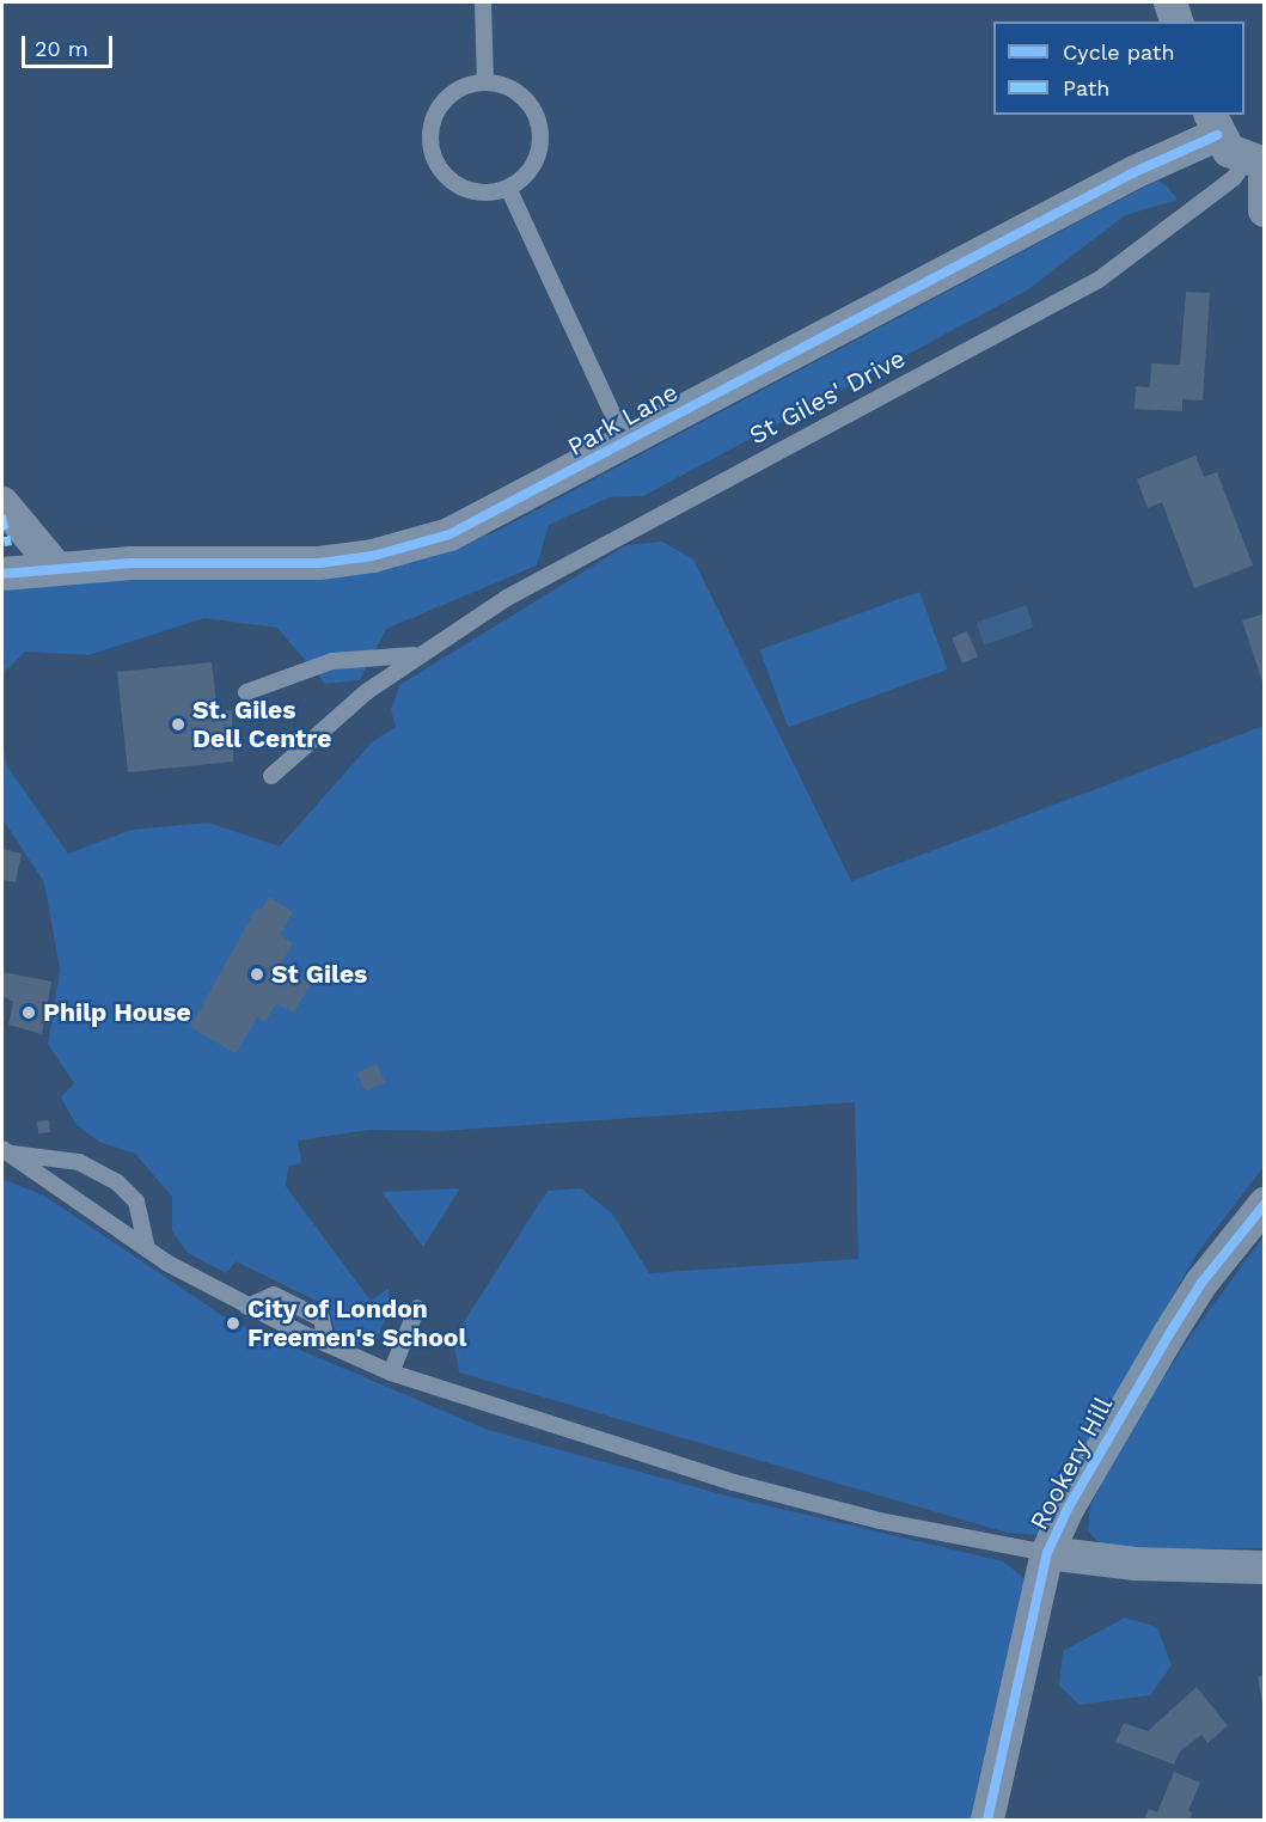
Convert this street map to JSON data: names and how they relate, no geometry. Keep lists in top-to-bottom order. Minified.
{"streets":{"street":["Park Lane","Rookery Hill"],"lane":["St Giles' Drive"]},"crossings":[["St Giles' Drive","Park Lane"]],"places":["St. Giles Dell Centre","St Giles","Philp House","City of London Freemen's School"],"legend":["Cycle path","Path"],"scale_bar":"20 m"}
